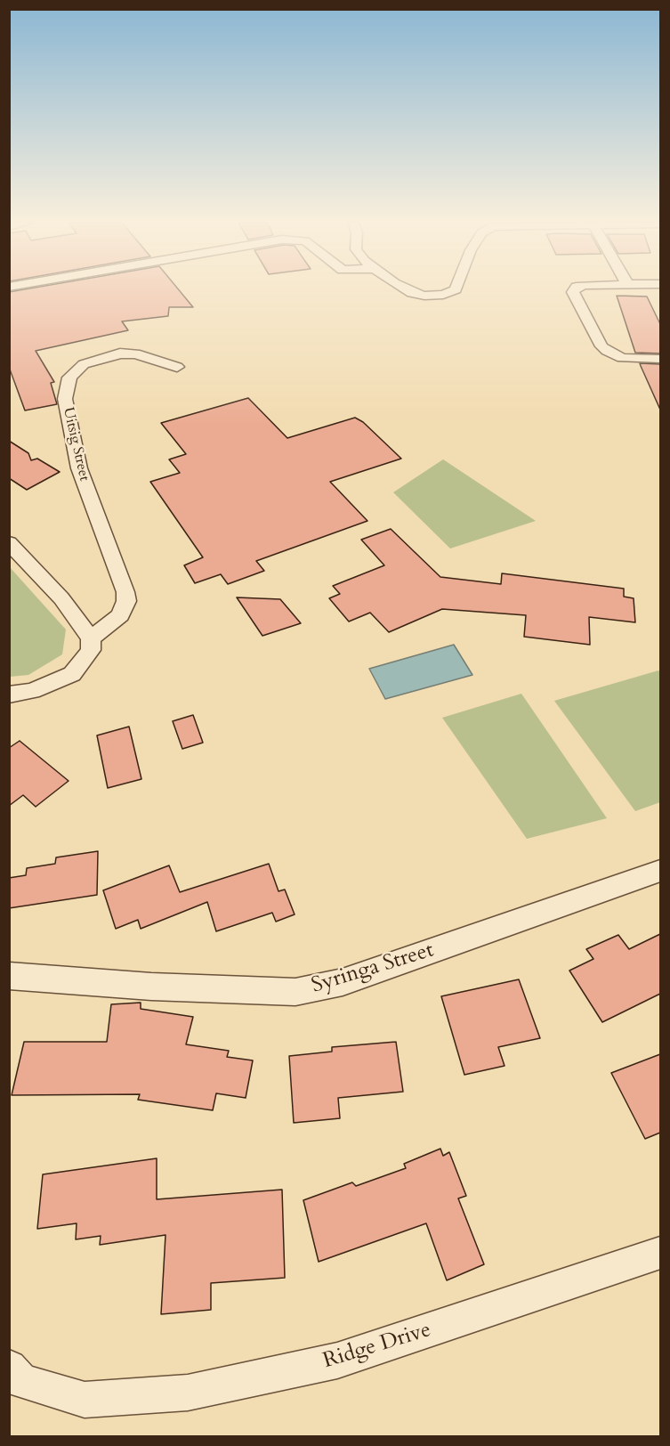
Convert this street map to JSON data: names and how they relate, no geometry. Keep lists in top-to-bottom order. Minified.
{"streets":{"street":["Uitsig Street","Syringa Street","Ridge Drive"]}}
